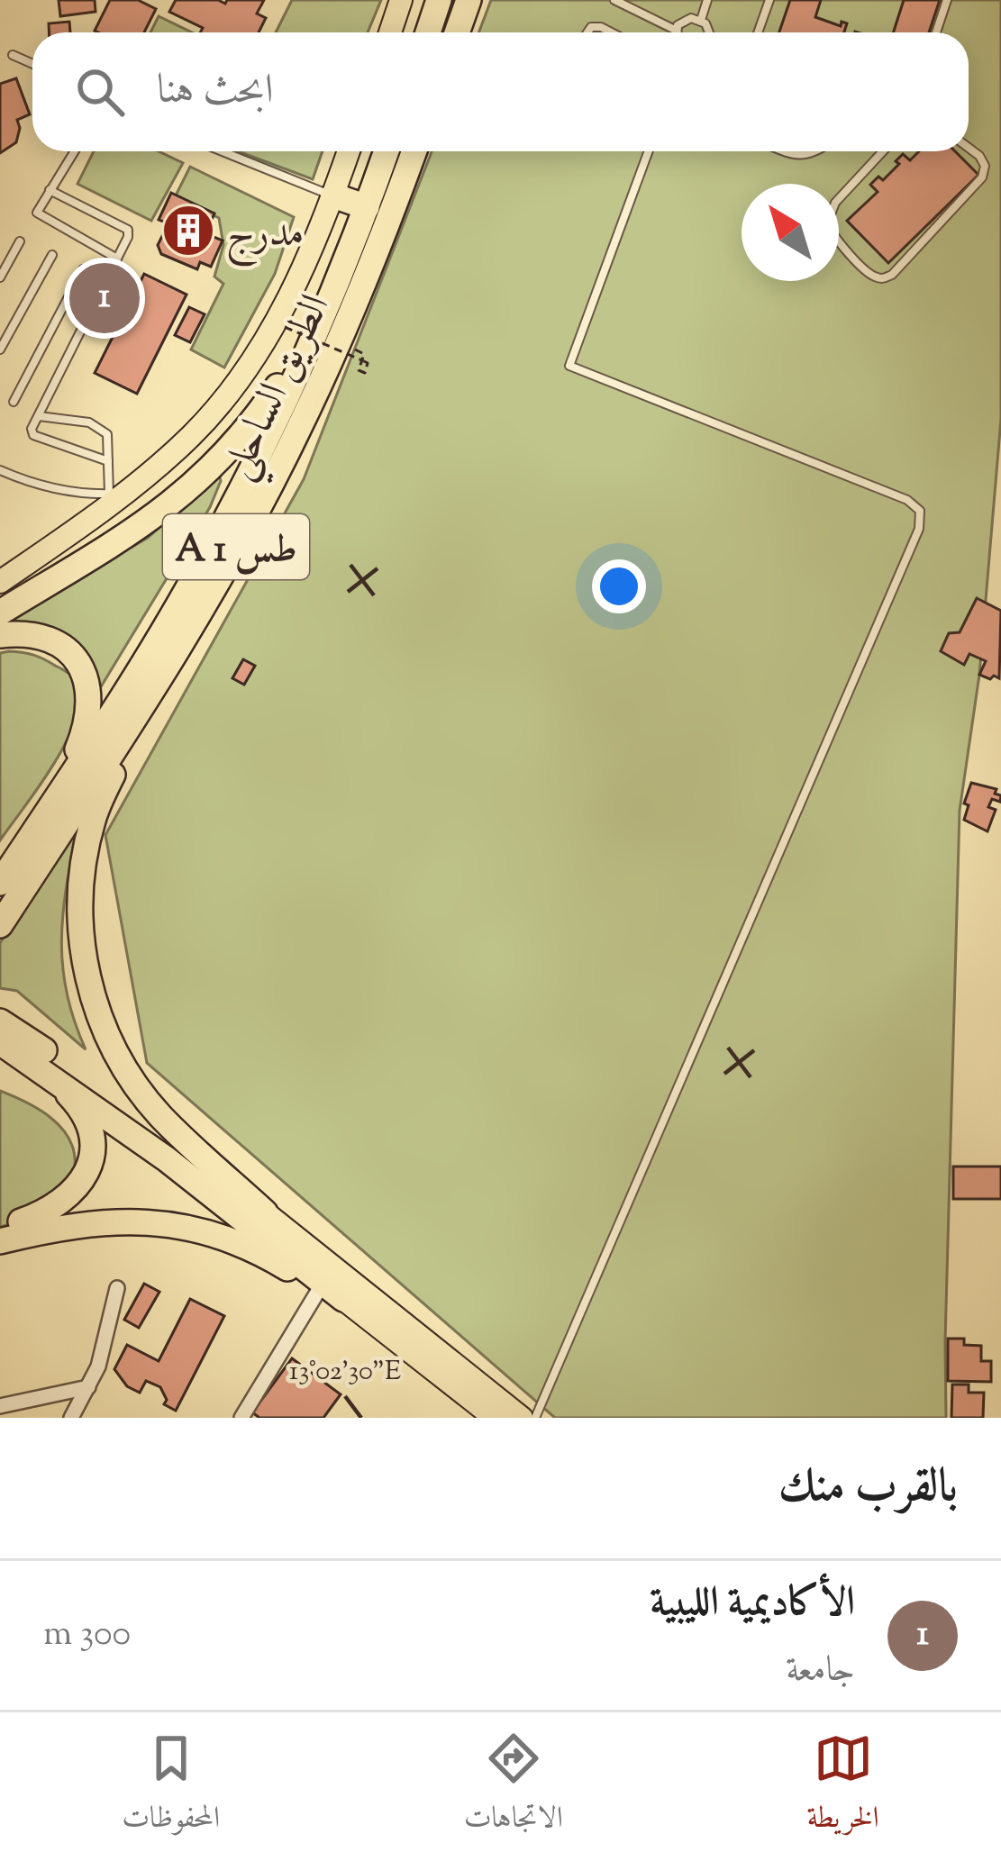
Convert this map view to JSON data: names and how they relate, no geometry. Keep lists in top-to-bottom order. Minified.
{"streets":{"highway":["الطريق الساحلي","A 1 طس"]},"places":{"building":["مدرج"]},"north":"top left","page":{"search":"ابحث هنا","pins":"1","heading":"بالقرب منك","list":[{"mark":"1","name":"الأكاديمية الليبية","note":"جامعة","value":"300 m"}],"nav":["الخريطة","الاتجاهات","المحفوظات"]},"coordinates":["13°02'30\"E"]}
